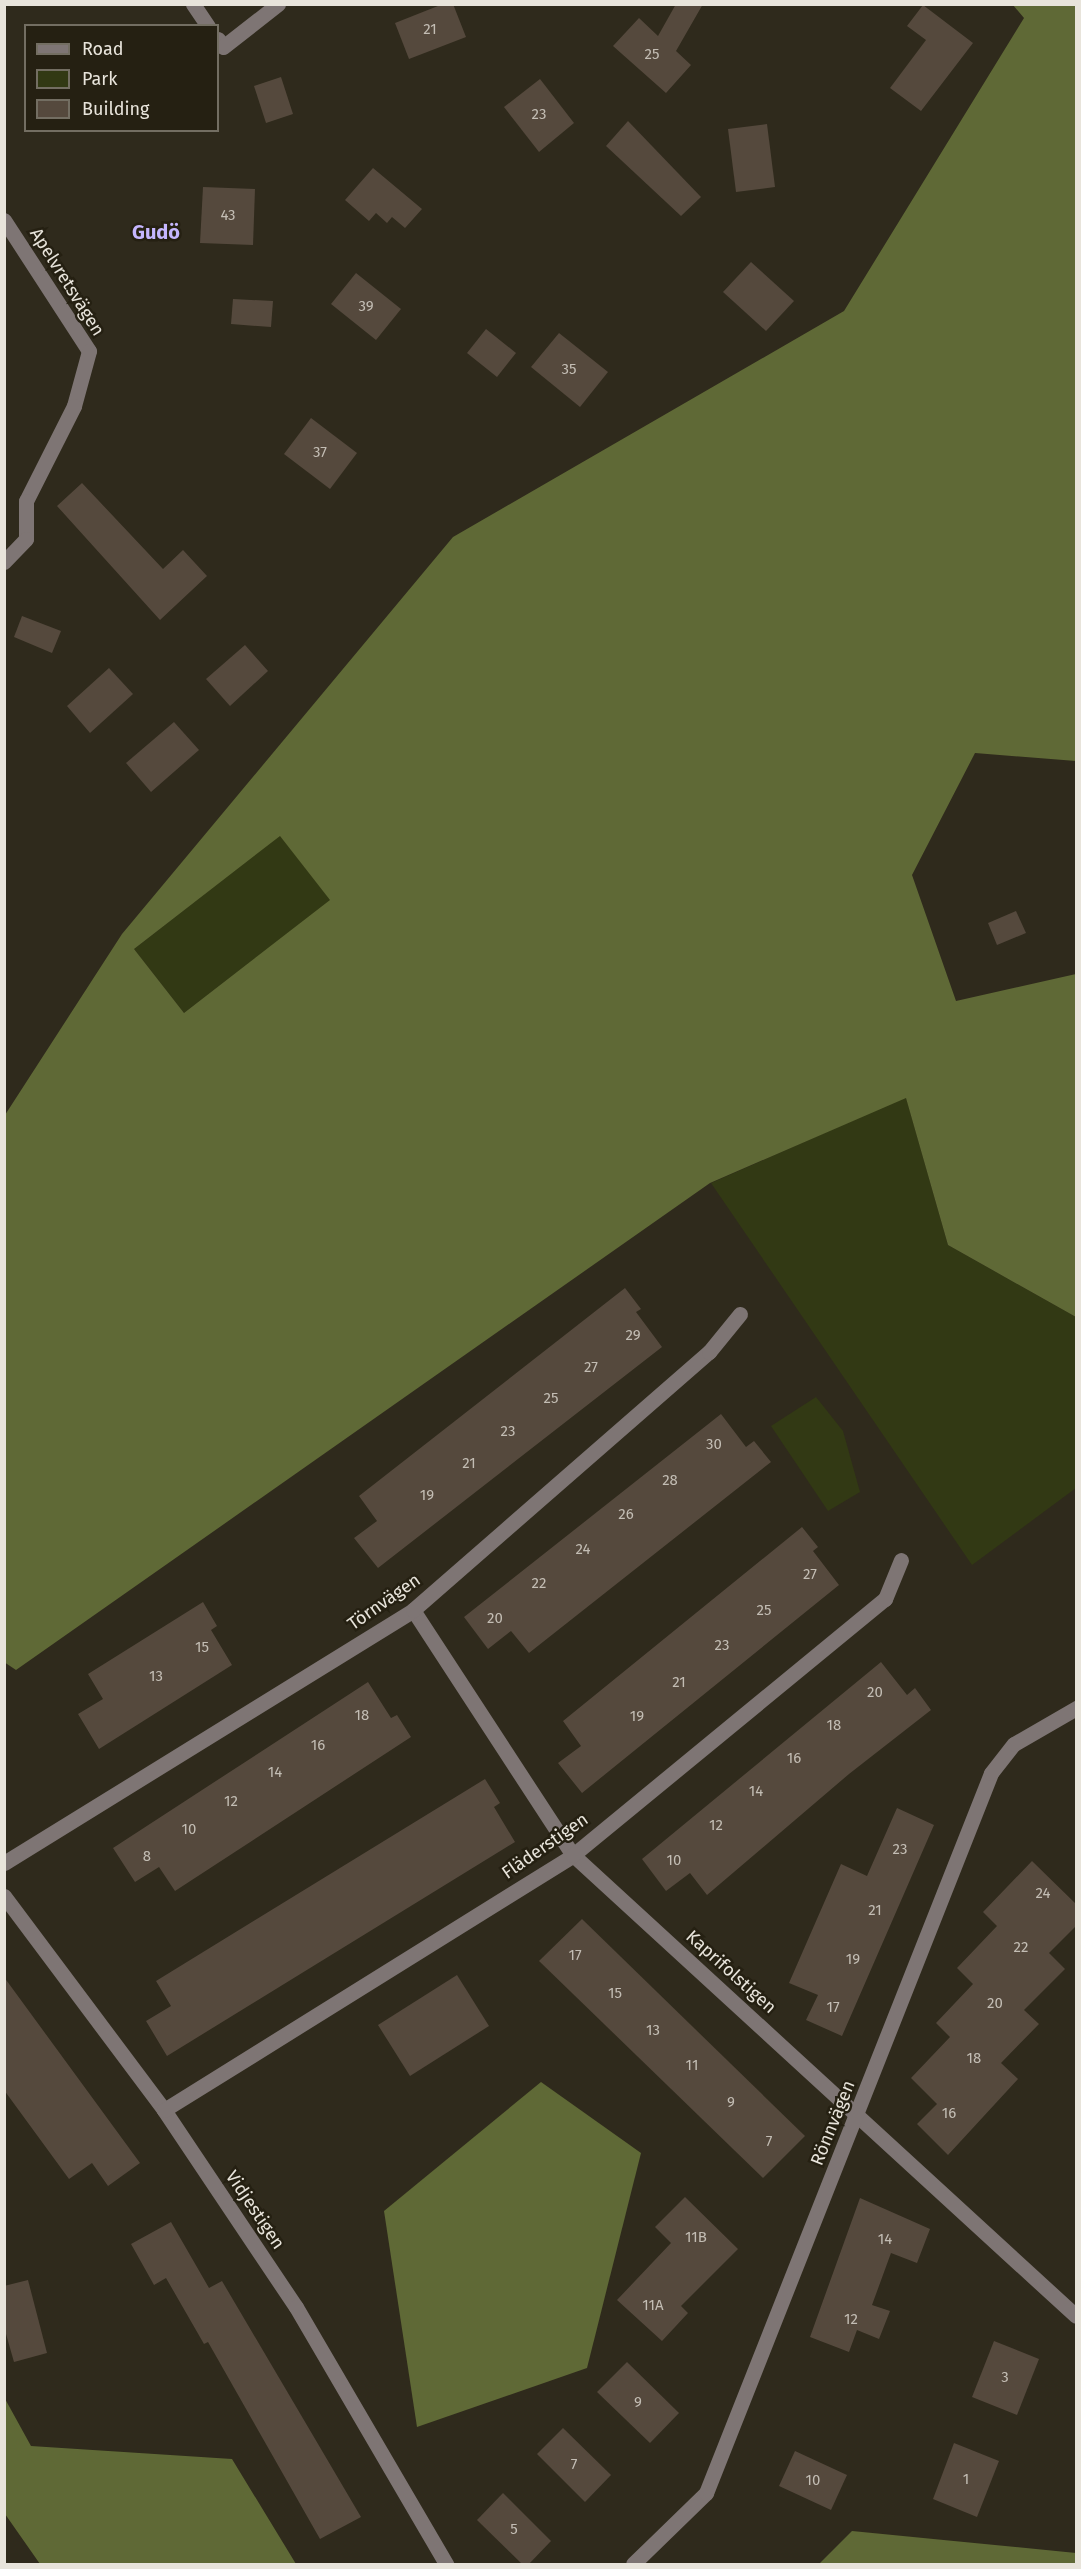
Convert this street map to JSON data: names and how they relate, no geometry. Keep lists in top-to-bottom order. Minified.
{"streets":{"street":["Apelvretsvägen","Törnvägen","Fläderstigen","Kaprifolstigen","Rönnvägen","Vidjestigen"]},"crossings":[["Törnvägen","Kaprifolstigen"],["Fläderstigen","Kaprifolstigen"],["Fläderstigen","Vidjestigen"],["Kaprifolstigen","Rönnvägen"]],"districts":["Gudö"],"house_numbers":["21","25","23","43","39","35","37","29","27","25","23","30","21","28","19","26","24","27","22","25","20","23","15","13","21","20","18","19","18","16","16","14","14","12","12","10","23","8","10","24","21","22","17","19","15","20","17","13","18","11","9","16","7","11B","14","11A","12","3","9","7","1","10","5"],"legend":["Road","Park","Building"]}
